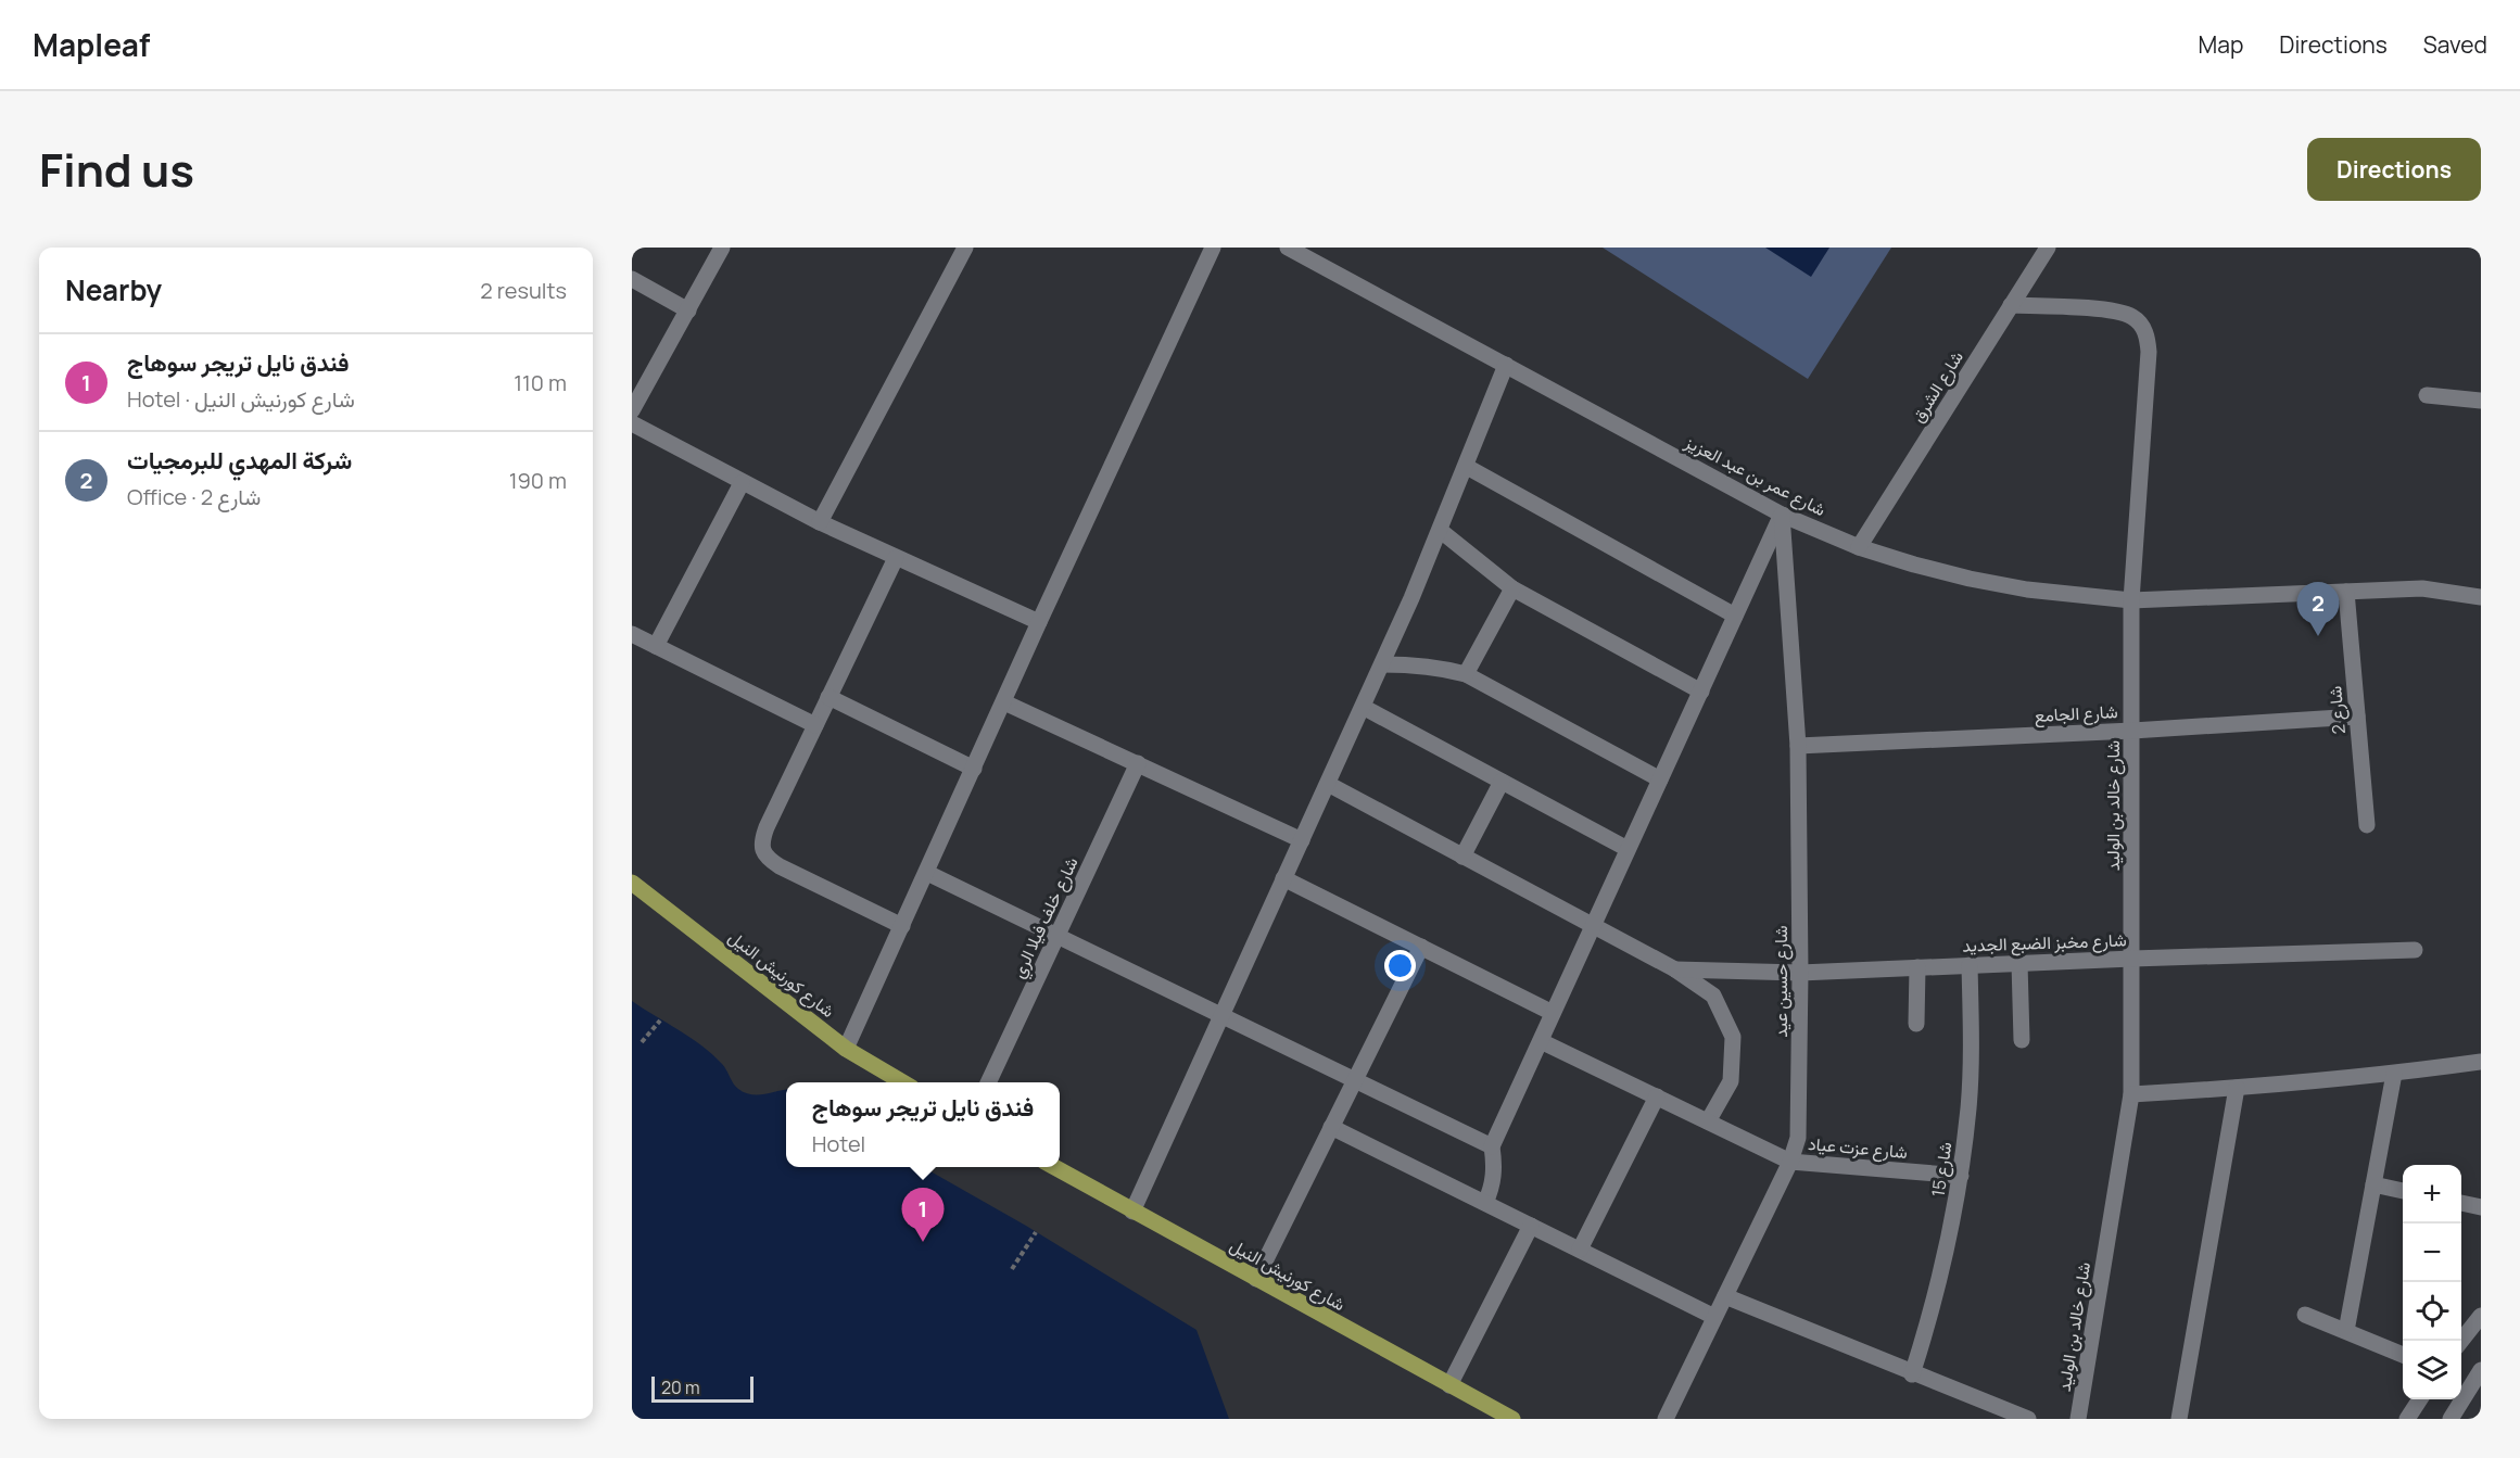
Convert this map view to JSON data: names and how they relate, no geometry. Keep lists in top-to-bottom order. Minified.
{"streets":{"main road":["شارع كورنيش النيل"],"street":["شارع الشرق","شارع عمر بن عبد العزيز","شارع 2","شارع الجامع","شارع خالد بن الوليد","شارع خلف فيلا الري","شارع مخبز الضبع الجديد","شارع حسين عيد","شارع عزت عياد","شارع 15"]},"crossings":[["شارع الشرق","شارع عمر بن عبد العزيز"],["شارع الشرق","شارع خالد بن الوليد"],["شارع عمر بن عبد العزيز","شارع 2"],["شارع عمر بن عبد العزيز","شارع خالد بن الوليد"],["شارع عمر بن عبد العزيز","شارع حسين عيد"],["شارع 2","شارع الجامع"],["شارع الجامع","شارع خالد بن الوليد"],["شارع الجامع","شارع حسين عيد"],["شارع خالد بن الوليد","شارع مخبز الضبع الجديد"],["شارع مخبز الضبع الجديد","شارع حسين عيد"],["شارع مخبز الضبع الجديد","شارع 15"],["شارع حسين عيد","شارع عزت عياد"],["شارع عزت عياد","شارع 15"]],"scale_bar":"20 m","page":{"header":"Mapleaf","nav":["Map","Directions","Saved"],"title":"Find us","buttons":"Directions","heading":["Nearby","2 results"],"list":[{"mark":"1","name":"فندق نايل تريجر سوهاج","note":"Hotel · شارع كورنيش النيل","value":"110 m"},{"mark":"2","name":"شركة المهدي للبرمجيات","note":"Office · شارع 2","value":"190 m"}],"pins":["2","1"],"popup":["فندق نايل تريجر سوهاج","Hotel"],"map_buttons":["+","−"],"scale":"20 m"}}
